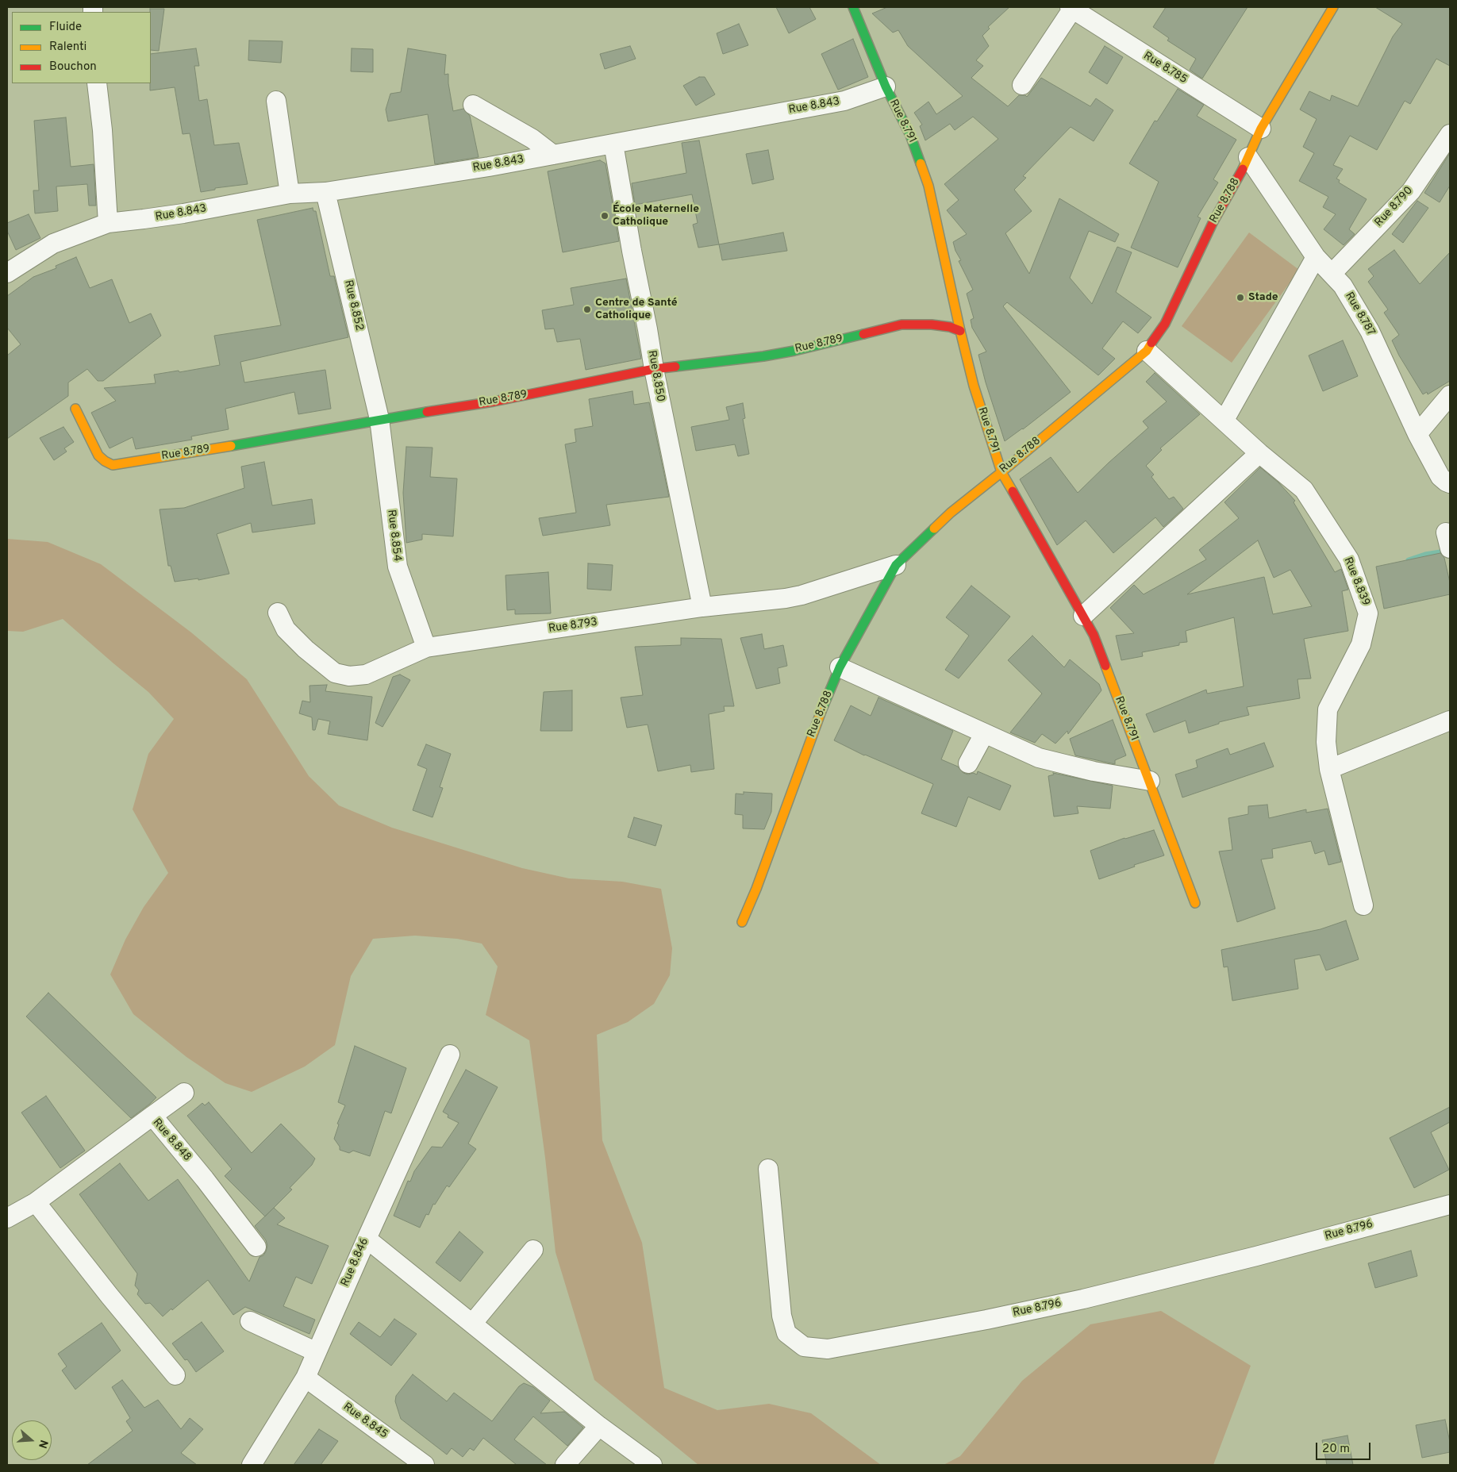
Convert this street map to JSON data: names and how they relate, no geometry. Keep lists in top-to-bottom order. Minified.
{"streets":{"street":["Rue 8.785","Rue 8.843","Rue 8.791","Rue 8.788","Rue 8.790","Rue 8.852","Rue 8.787","Rue 8.789","Rue 8.850","Rue 8.854","Rue 8.839","Rue 8.793","Rue 8.848","Rue 8.796","Rue 8.846","Rue 8.845"]},"crossings":[["Rue 8.785","Rue 8.788"],["Rue 8.843","Rue 8.791"],["Rue 8.843","Rue 8.852"],["Rue 8.843","Rue 8.850"],["Rue 8.791","Rue 8.788"],["Rue 8.791","Rue 8.789"],["Rue 8.788","Rue 8.787"],["Rue 8.788","Rue 8.839"],["Rue 8.788","Rue 8.793"],["Rue 8.790","Rue 8.787"],["Rue 8.852","Rue 8.789"],["Rue 8.852","Rue 8.854"],["Rue 8.789","Rue 8.850"],["Rue 8.789","Rue 8.854"],["Rue 8.850","Rue 8.793"],["Rue 8.854","Rue 8.793"],["Rue 8.846","Rue 8.845"]],"places":["École Maternelle Catholique","Stade","Centre de Santé Catholique"],"legend":["Fluide","Ralenti","Bouchon"],"scale_bar":"20 m","north":"right"}
